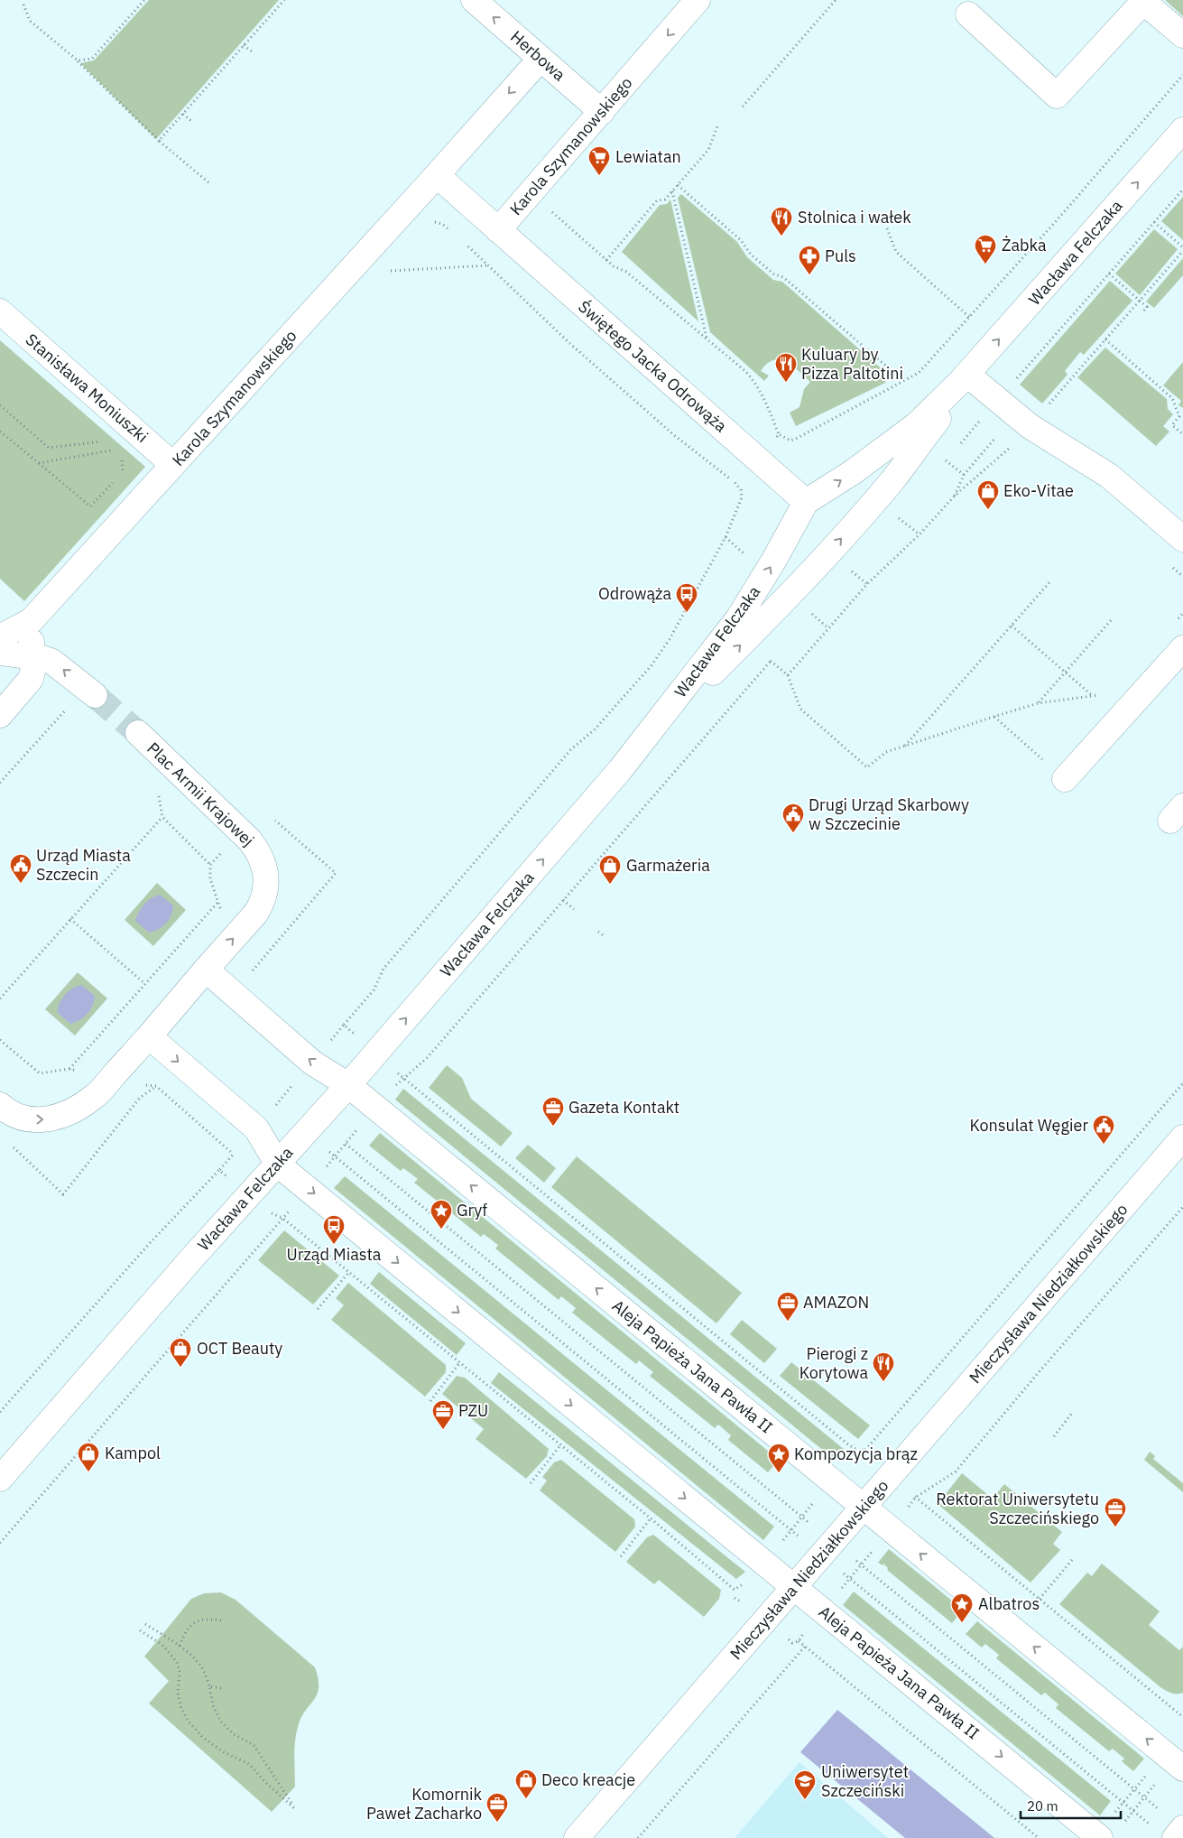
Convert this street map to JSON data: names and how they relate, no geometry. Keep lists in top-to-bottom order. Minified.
{"streets":{"street":["Herbowa","Karola Szymanowskiego","Wacława Felczaka","Świętego Jacka Odrowąża","Stanisława Moniuszki","Plac Armii Krajowej","Mieczysława Niedziałkowskiego","Aleja Papieża Jana Pawła II"]},"crossings":[["Herbowa","Karola Szymanowskiego"],["Karola Szymanowskiego","Świętego Jacka Odrowąża"],["Karola Szymanowskiego","Stanisława Moniuszki"],["Wacława Felczaka","Świętego Jacka Odrowąża"],["Wacława Felczaka","Aleja Papieża Jana Pawła II"],["Mieczysława Niedziałkowskiego","Aleja Papieża Jana Pawła II"]],"one_way":["Herbowa"],"places":{"supermarket":["Lewiatan","Żabka"],"restaurant":["Stolnica i wałek","Kuluary by Pizza Paltotini","Pierogi z Korytowa"],"pharmacy":["Puls"],"shop":["Eko-Vitae","Garmażeria","OCT Beauty","Kampol","Deco kreacje"],"bus stop":["Odrowąża","Urząd Miasta"],"public building":["Drugi Urząd Skarbowy w Szczecinie","Urząd Miasta Szczecin","Konsulat Węgier"],"office":["Gazeta Kontakt","AMAZON","PZU","Rektorat Uniwersytetu Szczecińskiego","Komornik Paweł Zacharko"],"place":["Gryf","Kompozycja brąz","Albatros"],"school or university":["Uniwersytet Szczeciński"]},"scale_bar":"20 m"}
